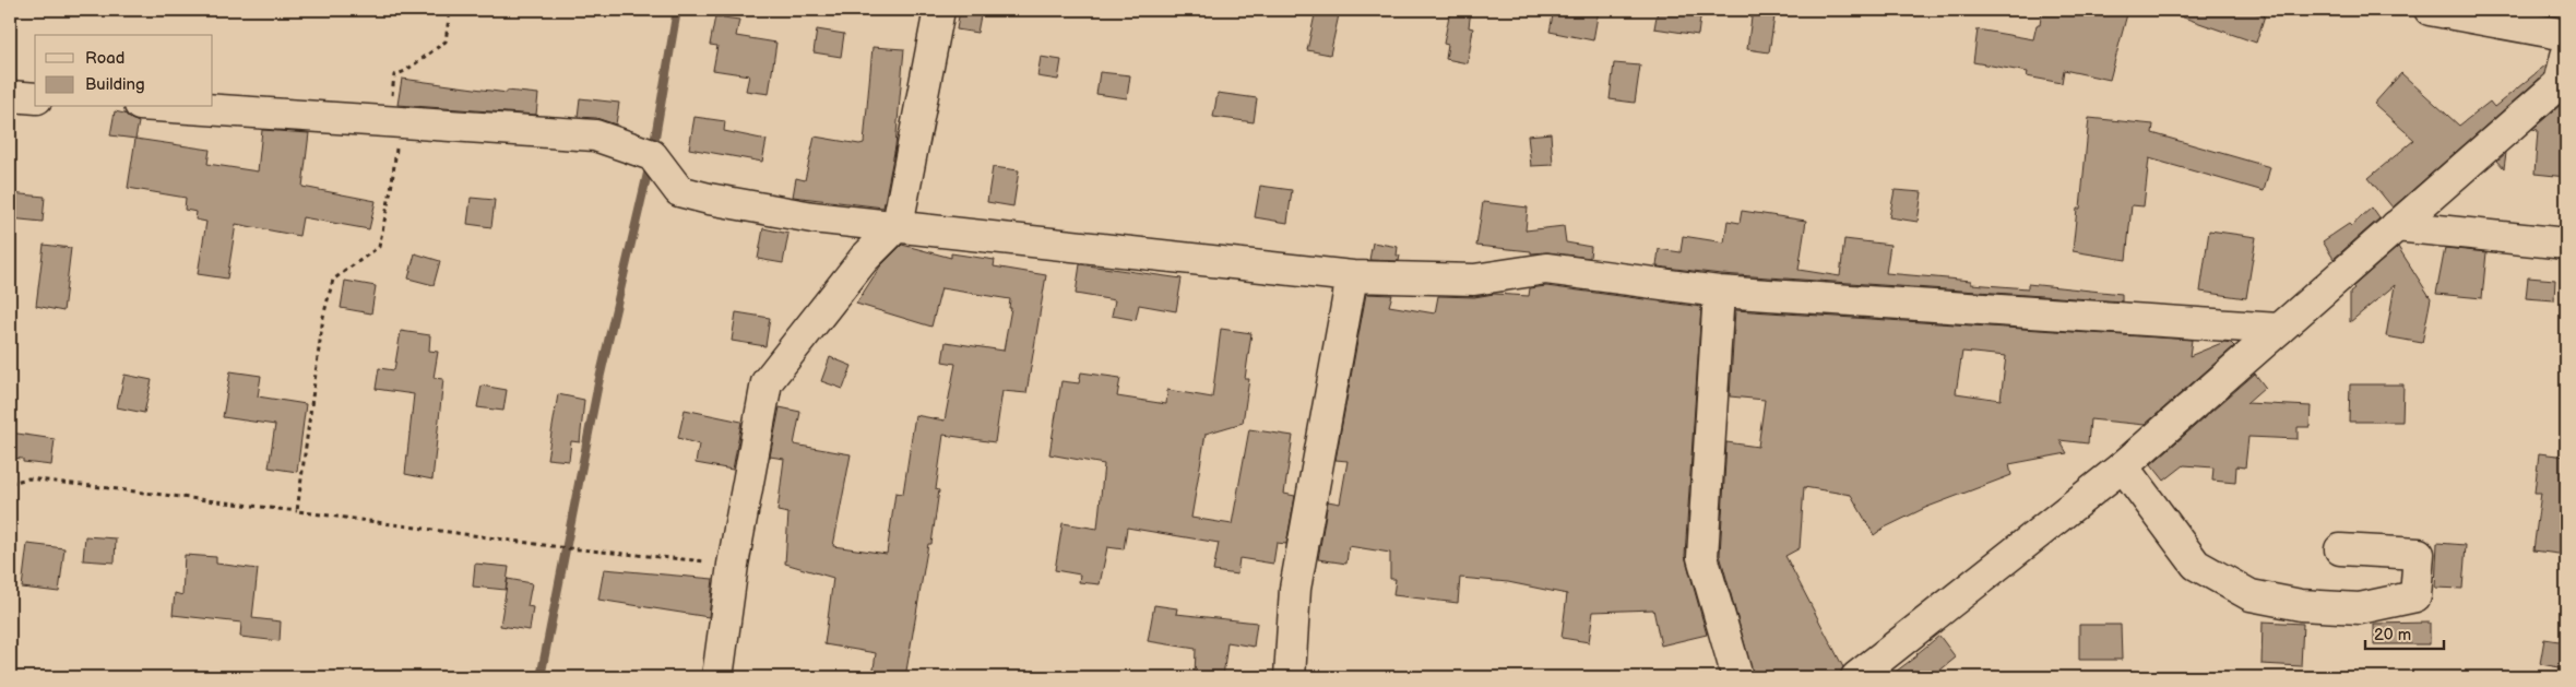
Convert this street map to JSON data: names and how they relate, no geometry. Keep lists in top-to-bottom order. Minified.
{"legend":["Road","Building"],"scale_bar":"20 m"}
